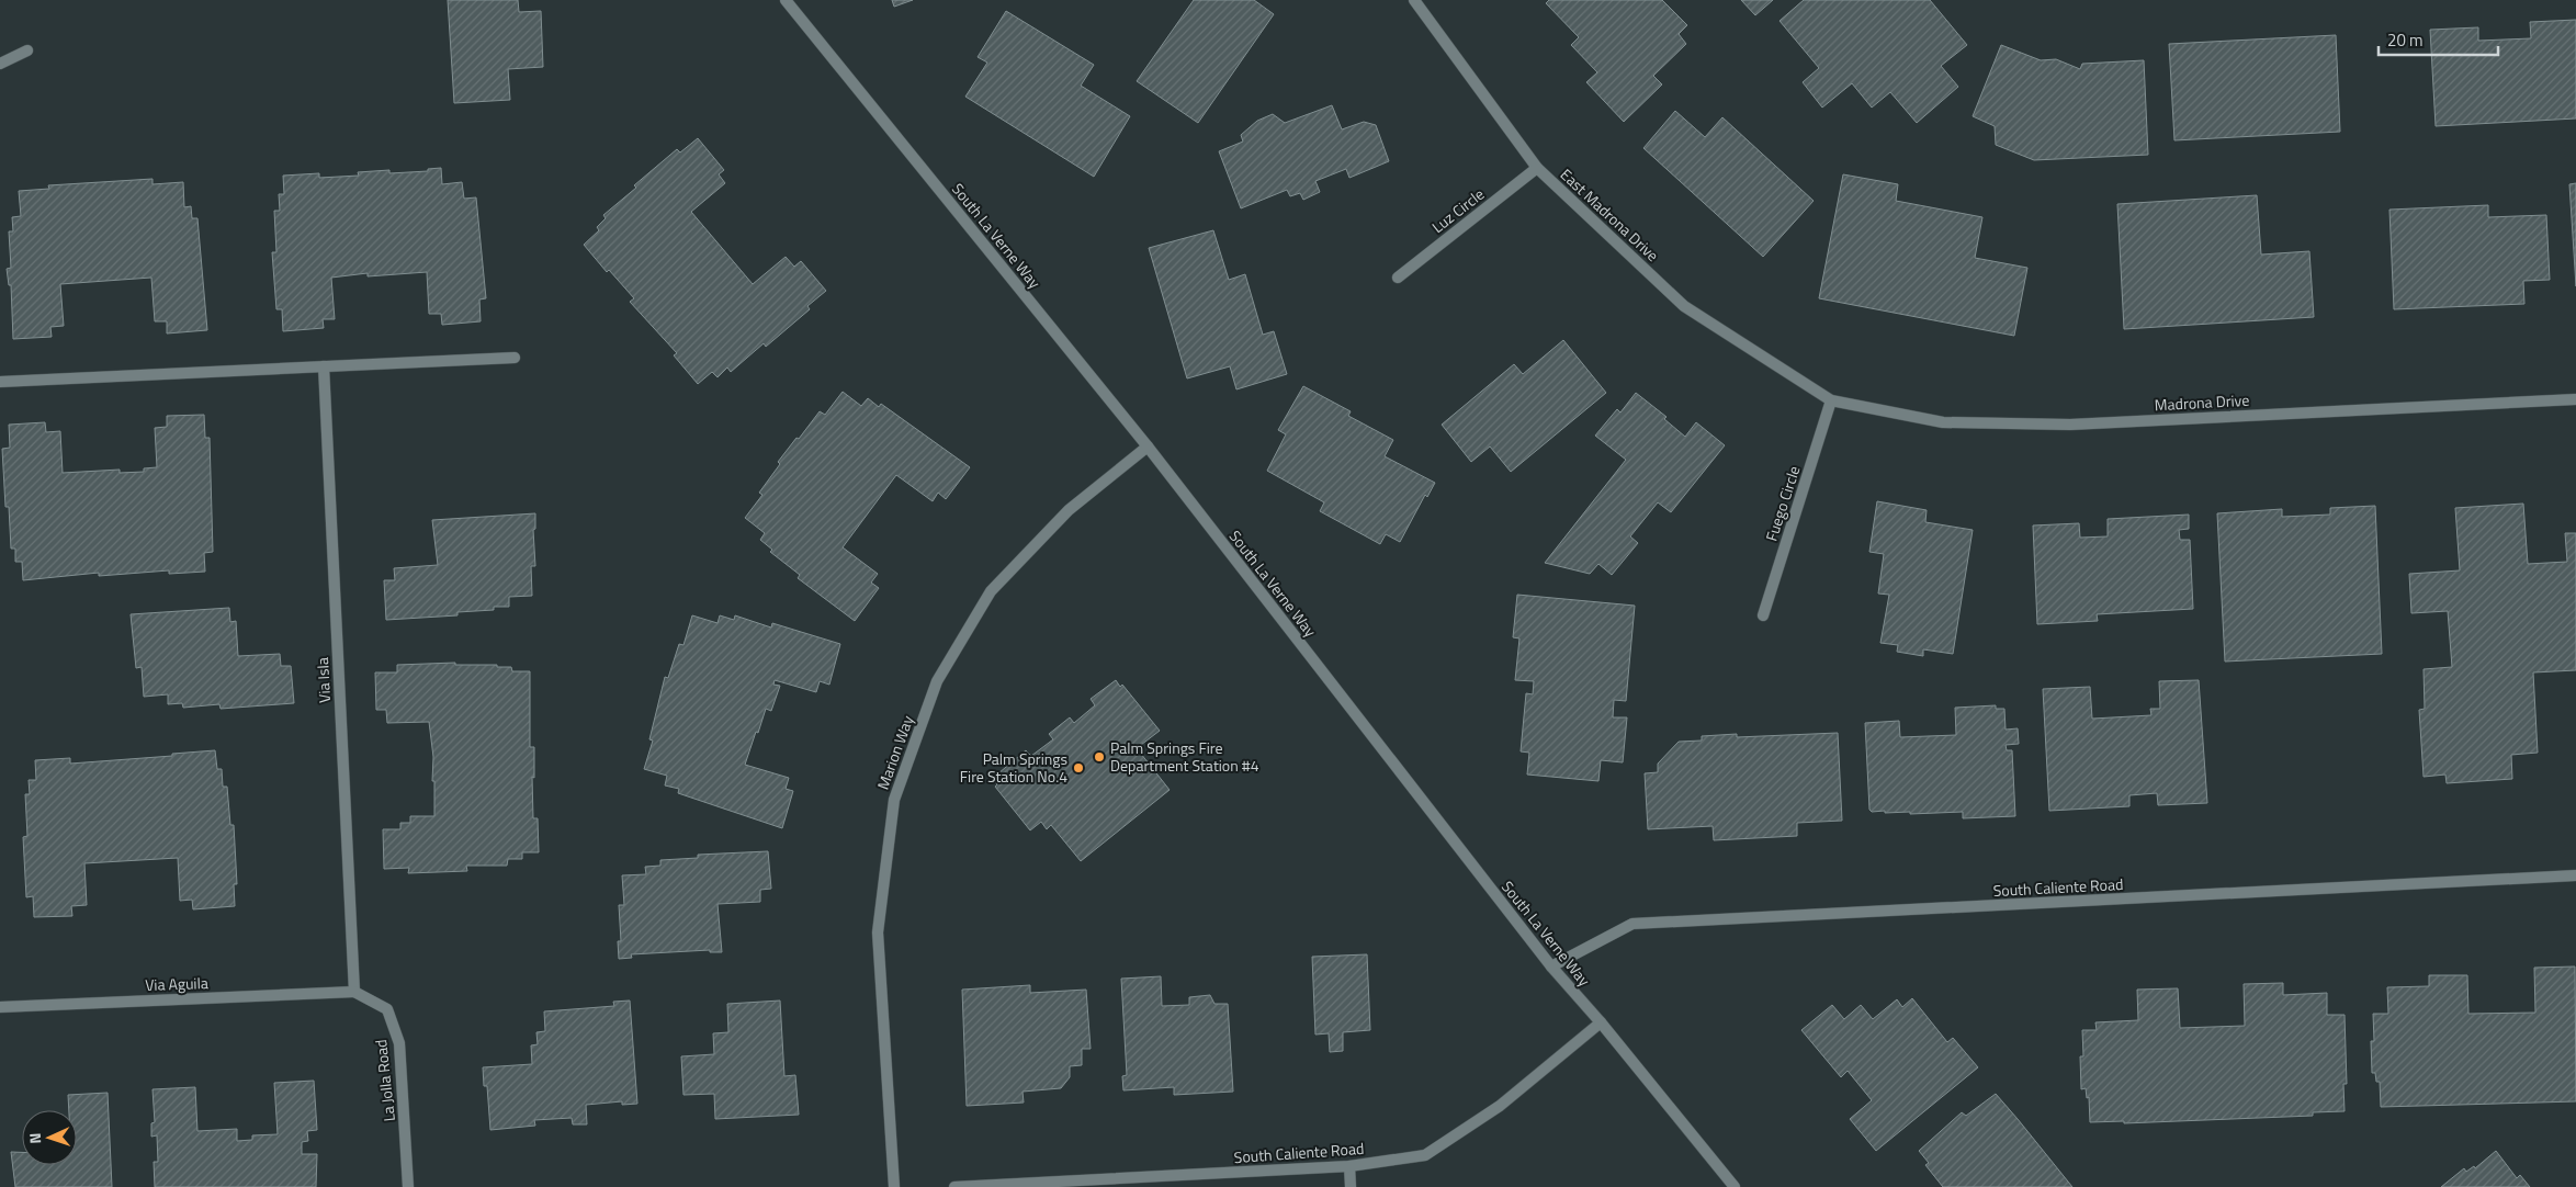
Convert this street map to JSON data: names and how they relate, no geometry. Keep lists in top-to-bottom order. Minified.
{"streets":{"street":["Luz Circle","East Madrona Drive","South La Verne Way","Madrona Drive","Fuego Circle","Via Isla","Marion Way","South Caliente Road","Via Aguila","La Jolla Road"]},"crossings":[["Luz Circle","East Madrona Drive"],["East Madrona Drive","Madrona Drive"],["East Madrona Drive","Fuego Circle"],["South La Verne Way","Marion Way"],["South La Verne Way","South Caliente Road"],["Madrona Drive","Fuego Circle"],["Via Isla","Via Aguila"],["Via Isla","La Jolla Road"],["Via Aguila","La Jolla Road"]],"places":["Palm Springs Fire Department Station #4","Palm Springs Fire Station No.4"],"scale_bar":"20 m","north":"left"}
